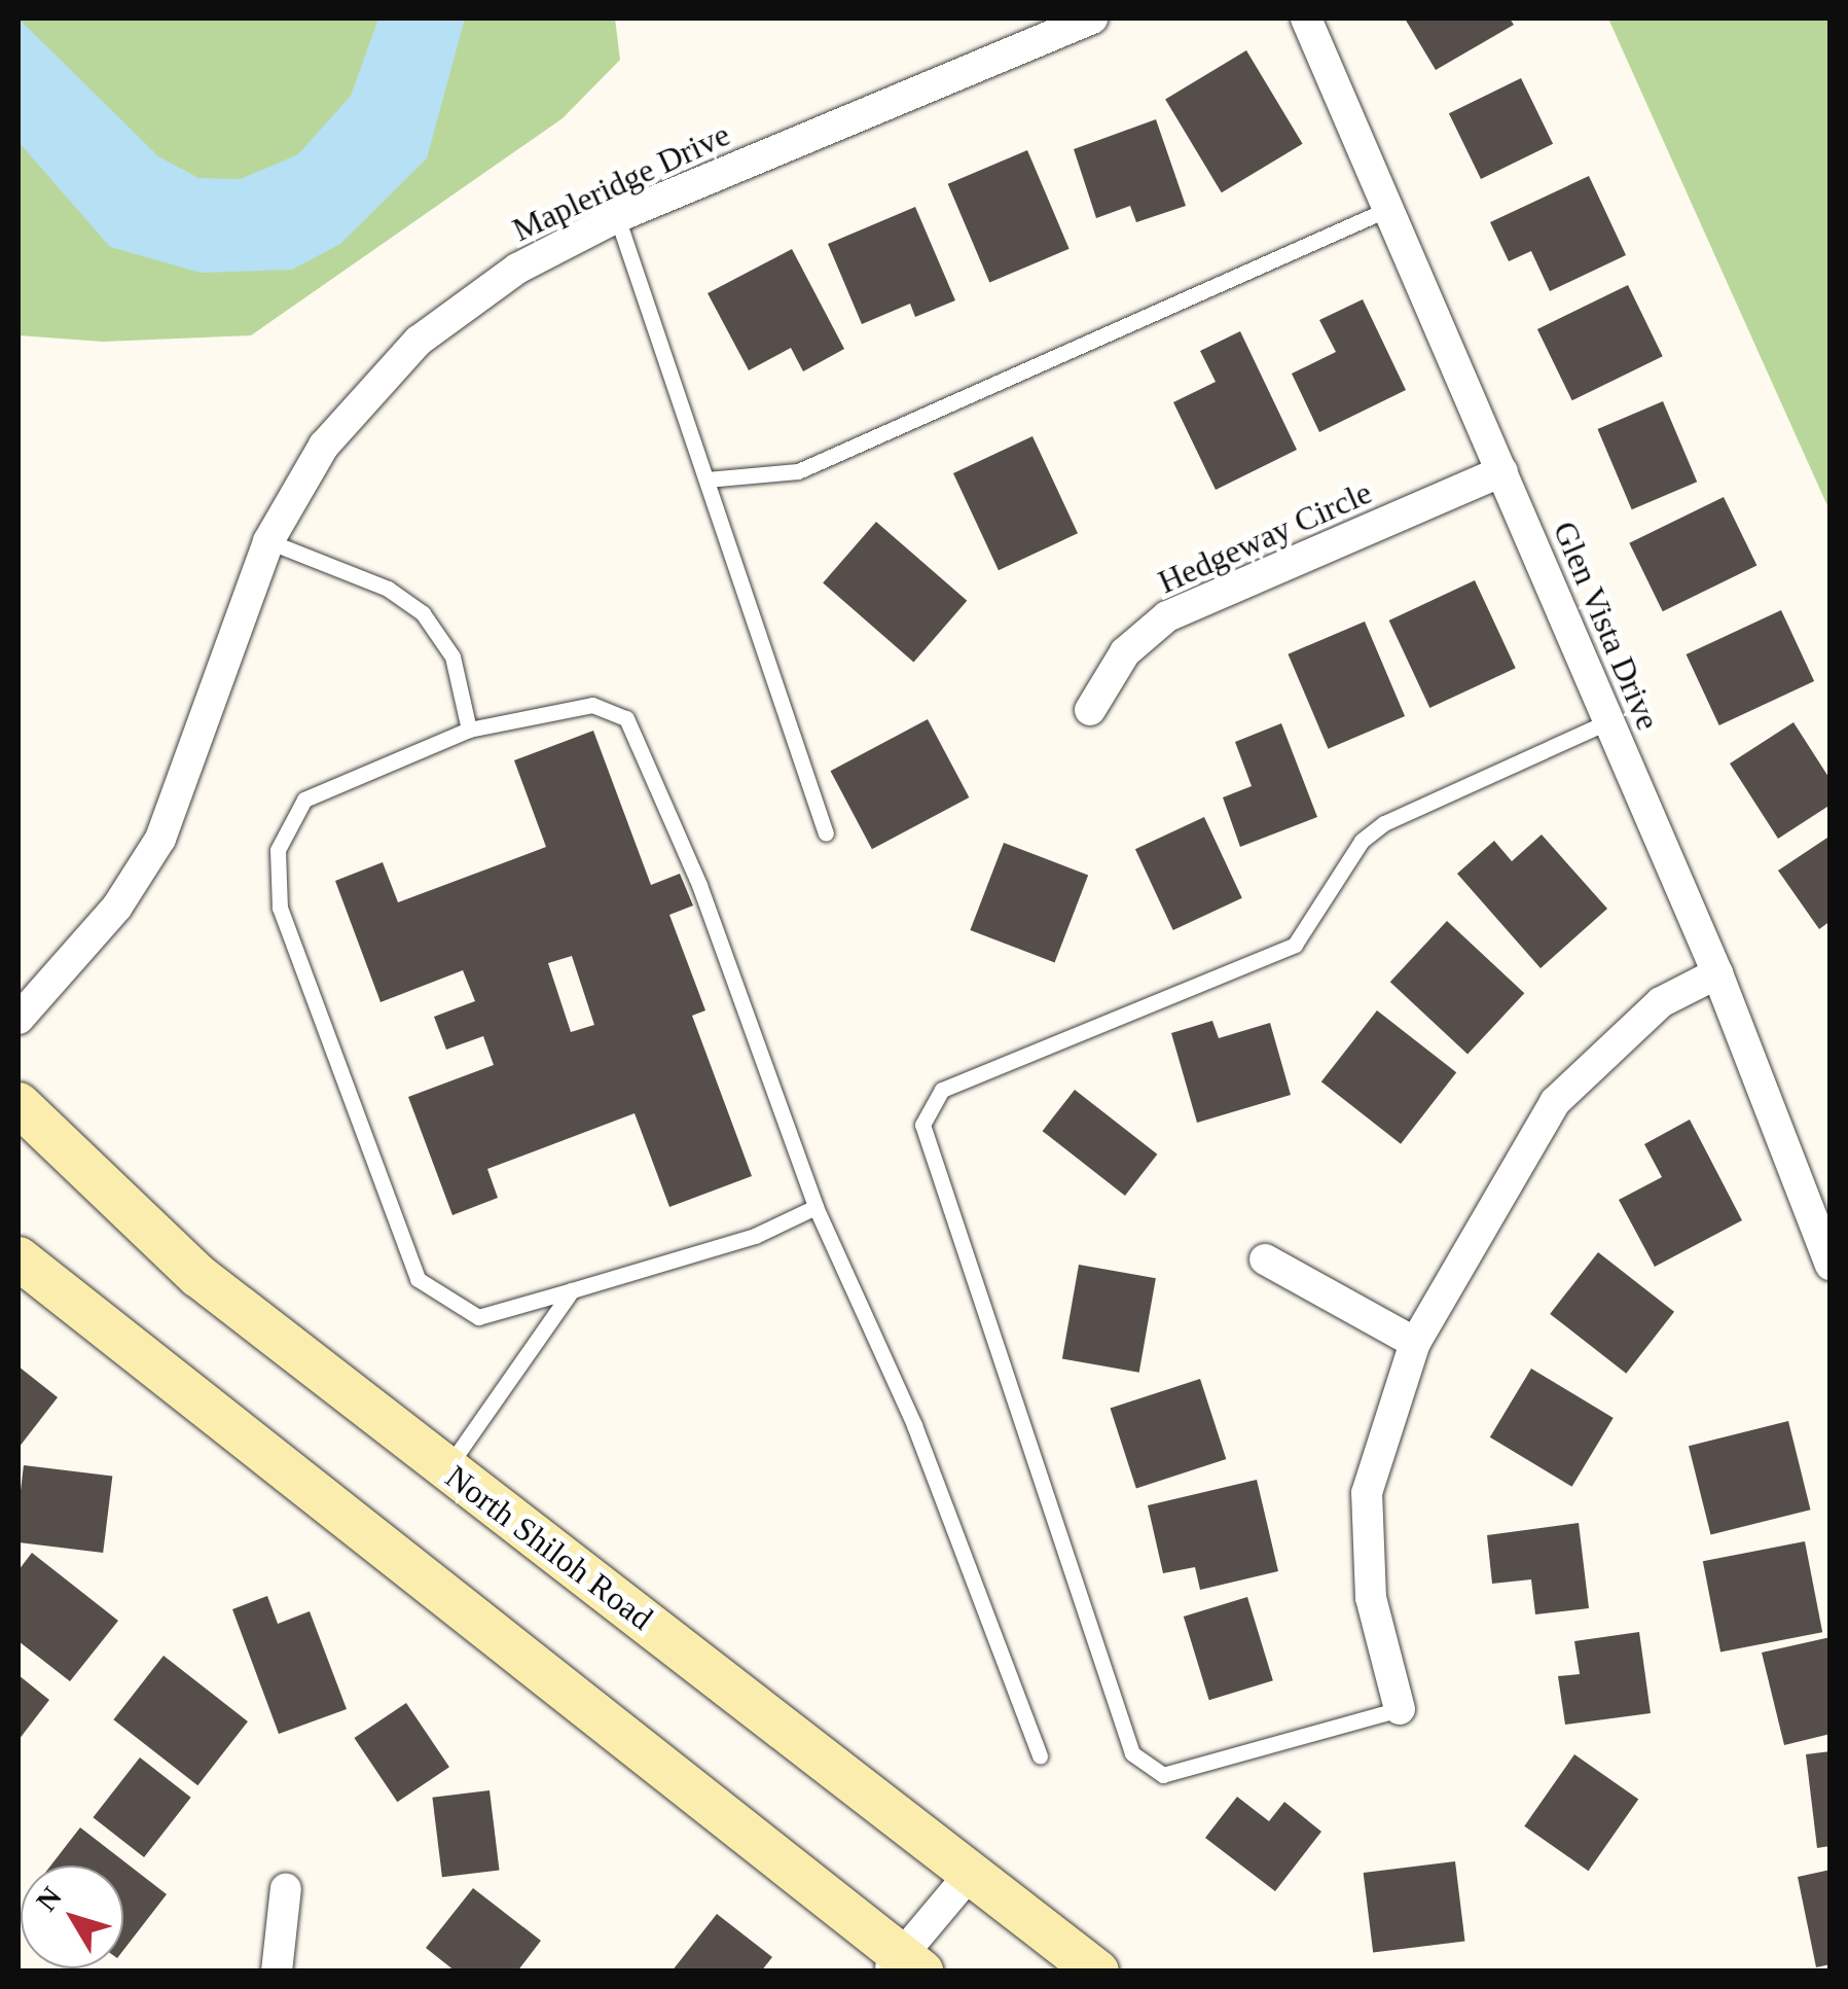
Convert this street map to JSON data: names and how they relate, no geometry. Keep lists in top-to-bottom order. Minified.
{"streets":{"main road":["North Shiloh Road"],"street":["Mapleridge Drive","Hedgeway Circle","Glen Vista Drive"]},"crossings":[["Hedgeway Circle","Glen Vista Drive"]],"north":"top left"}
